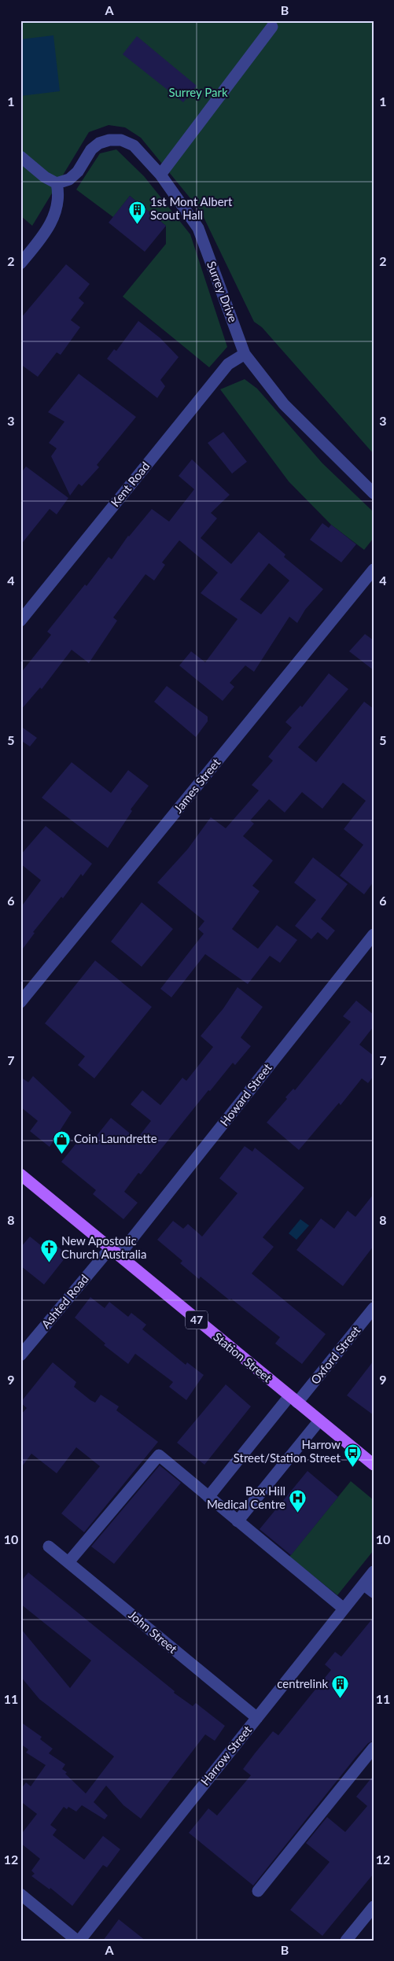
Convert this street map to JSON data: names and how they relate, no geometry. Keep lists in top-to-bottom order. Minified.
{"streets":{"main road":["47","Station Street"],"street":["Surrey Drive","Kent Road","James Street","Howard Street","Ashted Road","Oxford Street","John Street","Harrow Street"]},"crossings":[["Surrey Drive","Kent Road"],["Howard Street","Ashted Road"],["Howard Street","Station Street"],["Ashted Road","Station Street"],["Oxford Street","Station Street"],["John Street","Harrow Street"]],"parks":["Surrey Park"],"places":{"building":["1st Mont Albert Scout Hall","centrelink"],"shop":["Coin Laundrette"],"church":["New Apostolic Church Australia"],"bus stop":["Harrow Street/Station Street"],"hospital":["Box Hill Medical Centre"]},"grid":{"columns":["A","B"],"rows":["1","2","3","4","5","6","7","8","9","10","11","12"]}}
